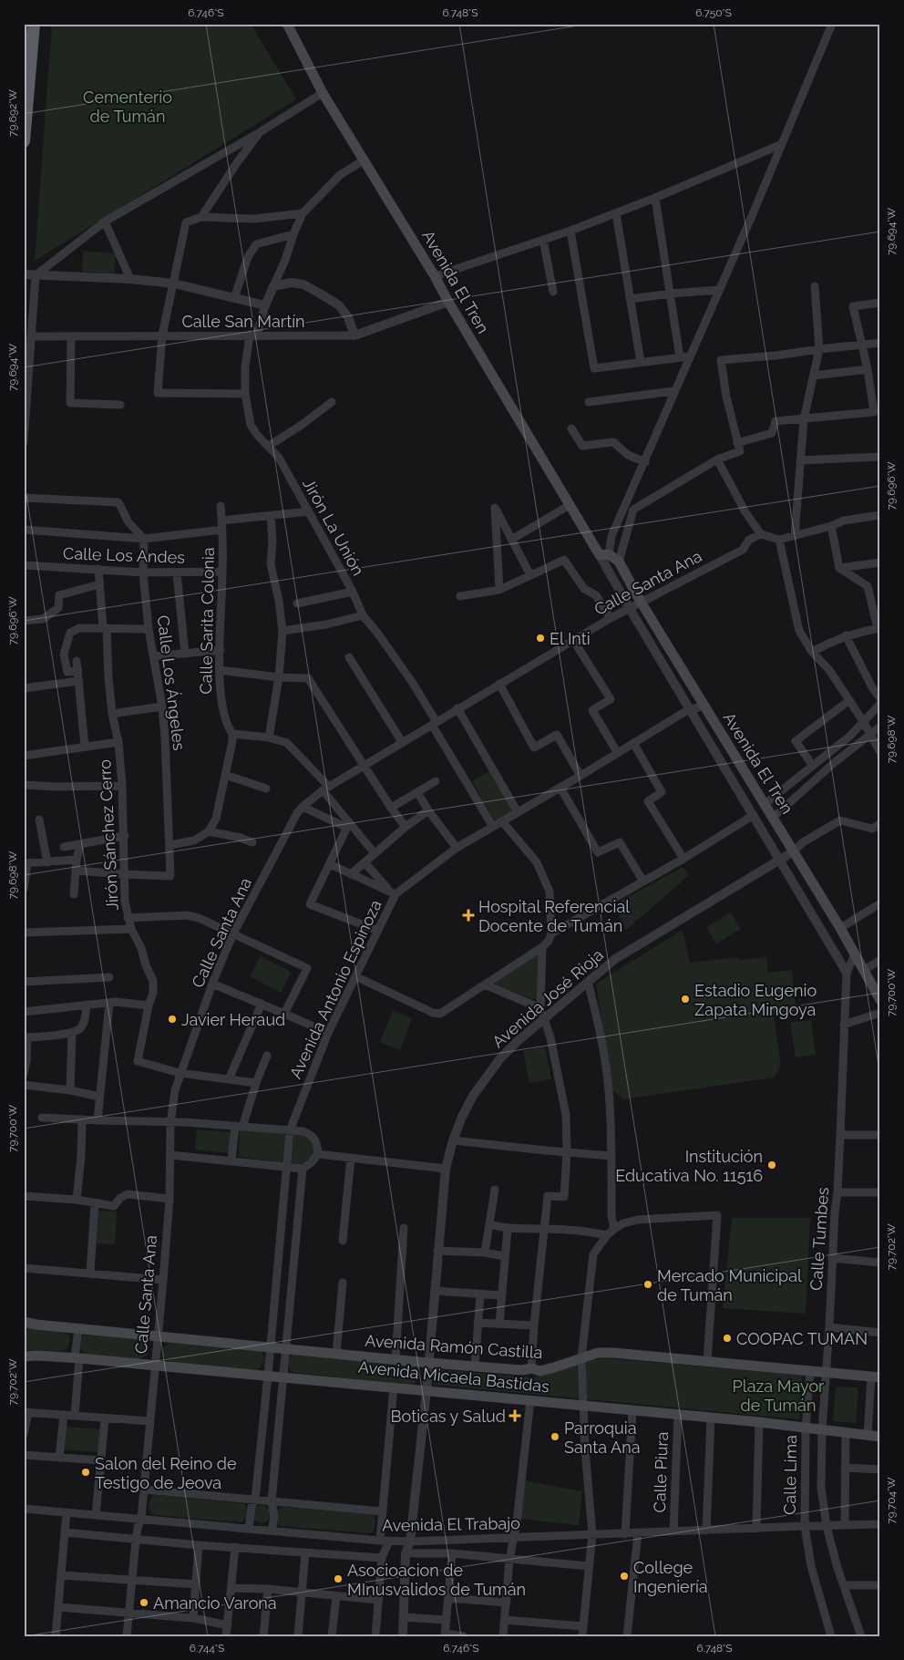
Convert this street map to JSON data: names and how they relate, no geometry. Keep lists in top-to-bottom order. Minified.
{"streets":{"main road":["Avenida El Tren","Avenida Ramón Castilla","Avenida Micaela Bastidas"],"street":["Calle San Martín","Jirón La Unión","Calle Los Andes","Calle Santa Ana","Calle Sarita Colonia","Calle Los Ángeles","Jirón Sánchez Cerro","Avenida Antonio Espinoza","Avenida José Rioja","Calle Tumbes","Calle Piura","Calle Lima","Avenida El Trabajo"]},"crossings":[["Avenida El Tren","Calle San Martín"],["Avenida El Tren","Calle Santa Ana"],["Avenida El Tren","Avenida Antonio Espinoza"],["Avenida El Tren","Avenida José Rioja"],["Avenida El Tren","Calle Tumbes"],["Calle San Martín","Jirón La Unión"],["Jirón La Unión","Calle Santa Ana"],["Jirón La Unión","Avenida Antonio Espinoza"],["Calle Los Andes","Calle Sarita Colonia"],["Calle Los Andes","Calle Los Ángeles"],["Calle Los Andes","Jirón Sánchez Cerro"],["Calle Santa Ana","Jirón Sánchez Cerro"],["Calle Santa Ana","Avenida Ramón Castilla"],["Calle Santa Ana","Avenida Micaela Bastidas"],["Calle Santa Ana","Avenida El Trabajo"],["Calle Los Ángeles","Jirón Sánchez Cerro"],["Avenida Antonio Espinoza","Avenida Ramón Castilla"],["Avenida Antonio Espinoza","Avenida Micaela Bastidas"],["Avenida Antonio Espinoza","Avenida El Trabajo"],["Avenida José Rioja","Avenida Ramón Castilla"],["Avenida José Rioja","Avenida Micaela Bastidas"],["Avenida José Rioja","Avenida El Trabajo"],["Calle Tumbes","Avenida Ramón Castilla"],["Calle Tumbes","Avenida Micaela Bastidas"],["Calle Tumbes","Avenida El Trabajo"],["Avenida Ramón Castilla","Calle Lima"],["Avenida Micaela Bastidas","Calle Piura"],["Avenida Micaela Bastidas","Calle Lima"],["Calle Piura","Avenida El Trabajo"],["Calle Lima","Avenida El Trabajo"]],"parks":["Cementerio de Tumán","Plaza Mayor de Tumán"],"places":{"other":["El Inti","Estadio Eugenio Zapata Mingoya","Javier Heraud","Institución Educativa No. 11516","Mercado Municipal de Tumán","COOPAC TUMAN","Parroquia Santa Ana","Salon del Reino de Testigo de Jeova","College Ingeniería","Asocioacion de MInusvalidos de Tumán","Amancio Varona"],"health":["Hospital Referencial Docente de Tumán","Boticas y Salud"]},"coordinates":["6.746°S","6.748°S","6.750°S","79.692°W","79.694°W","79.696°W","79.698°W","79.700°W","79.702°W","79.704°W","6.744°S"]}
